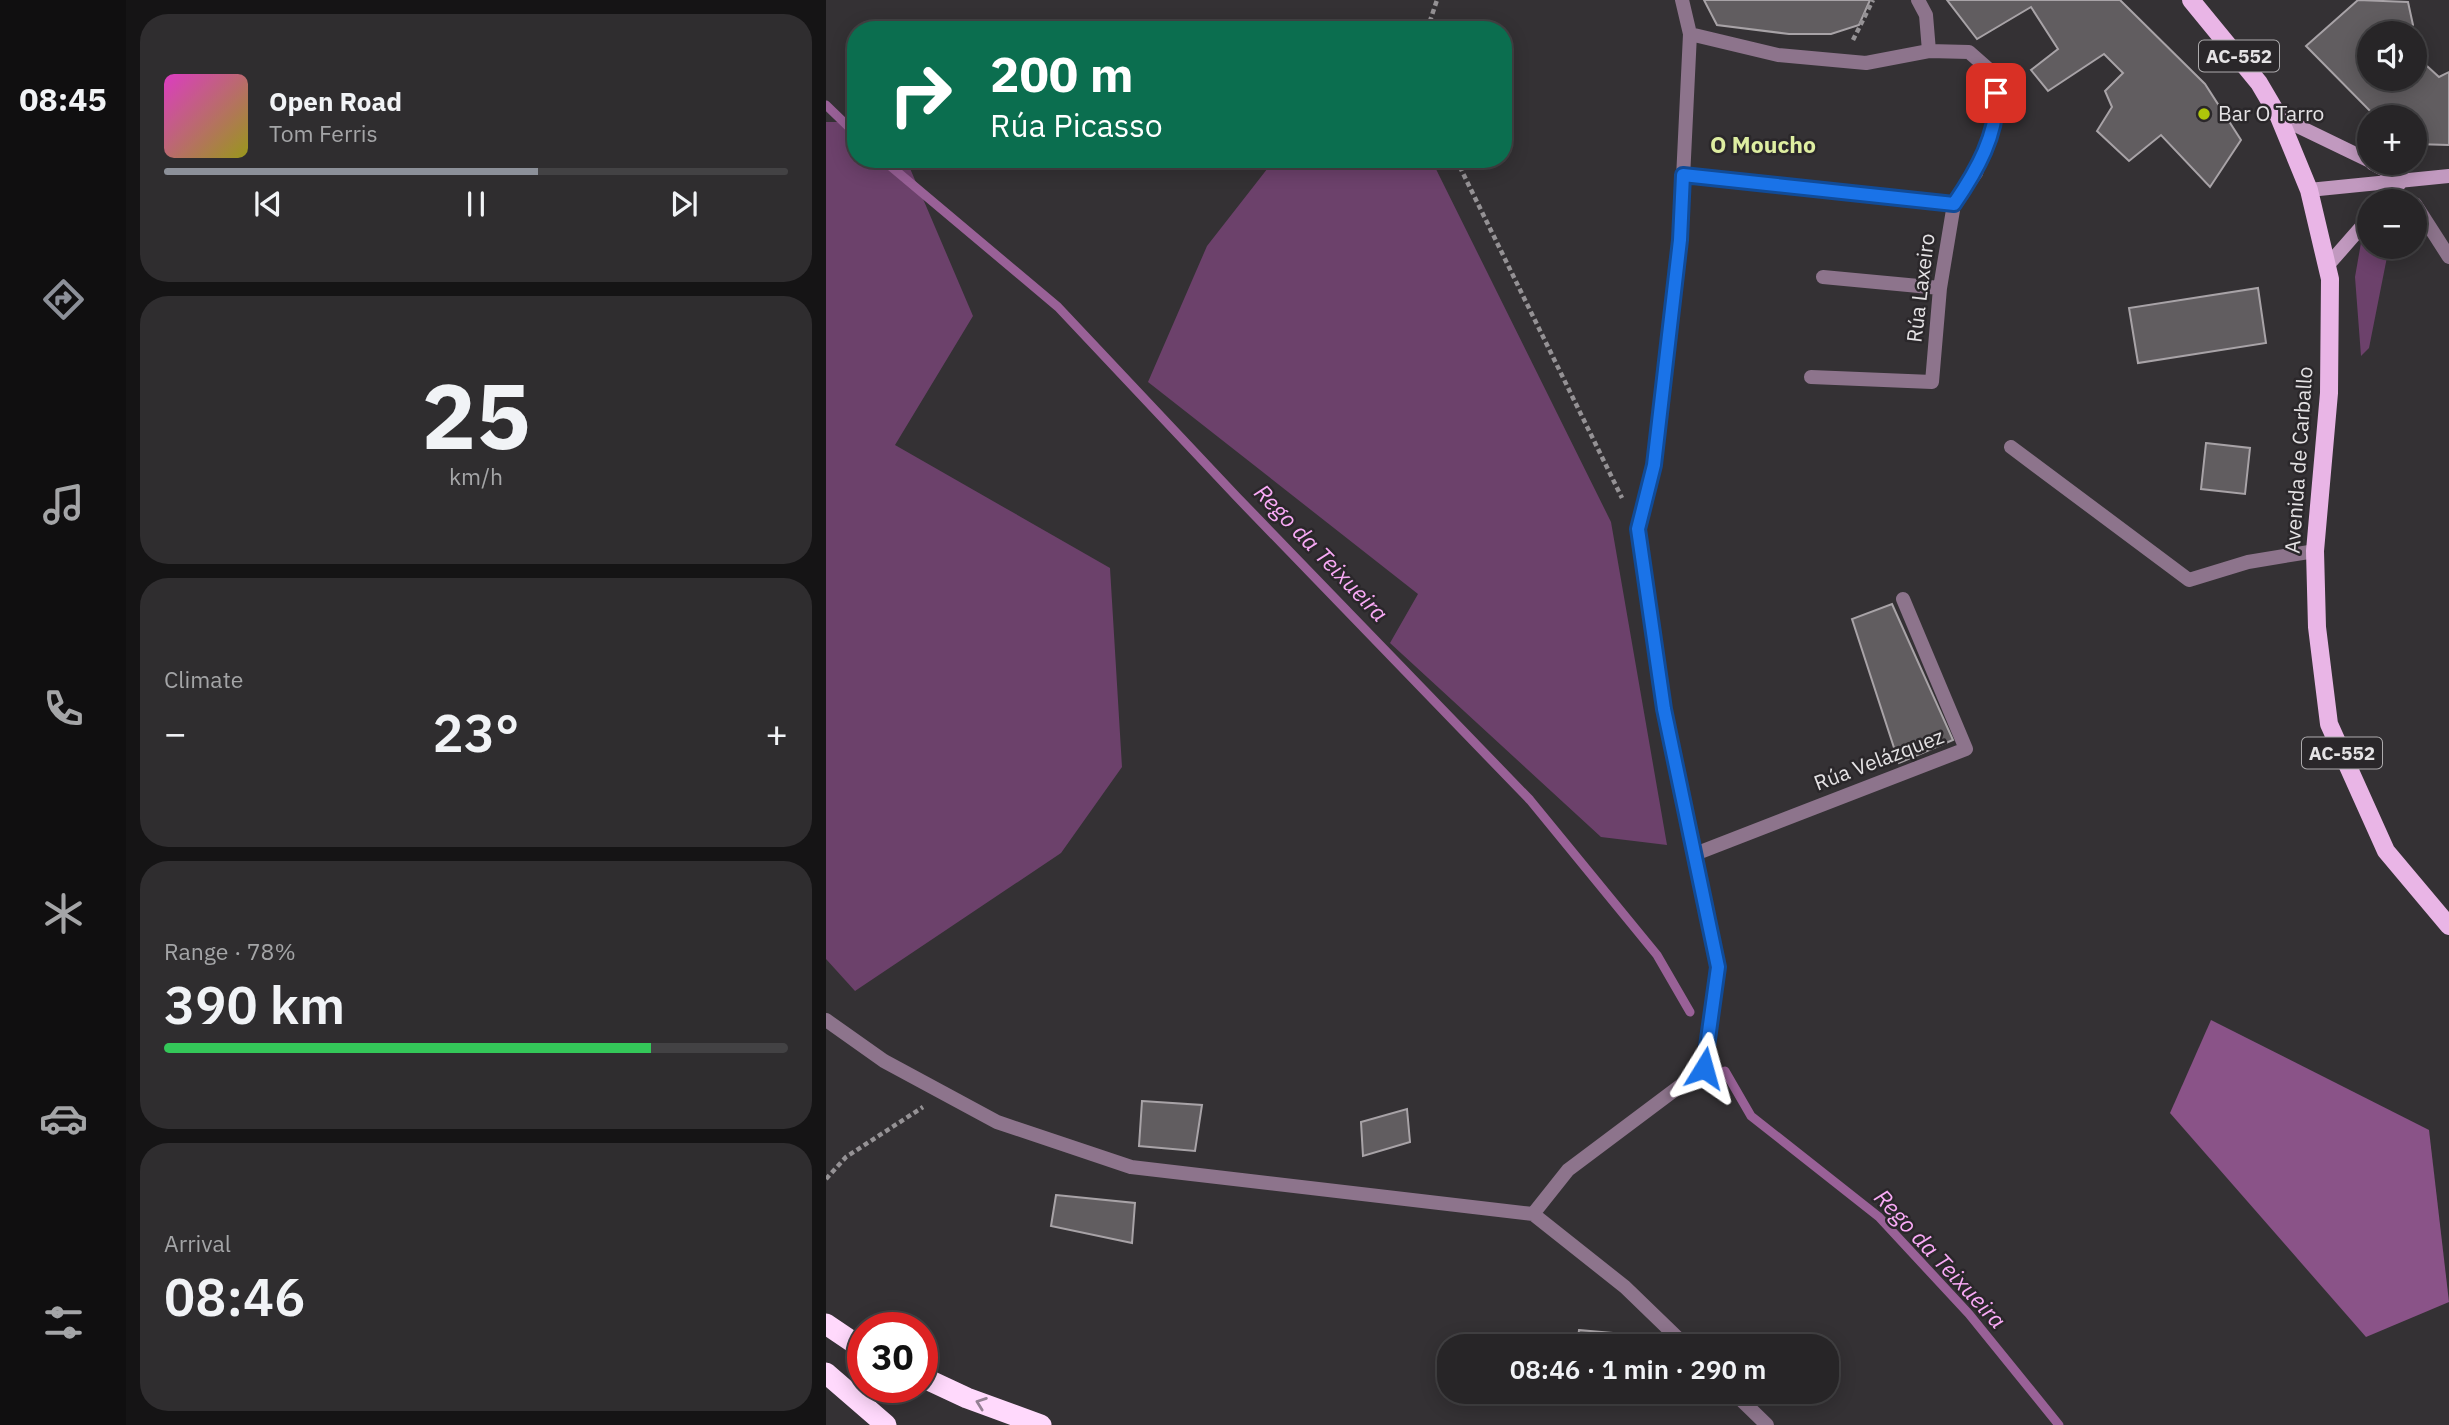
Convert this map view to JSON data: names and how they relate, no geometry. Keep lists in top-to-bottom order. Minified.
{"streets":{"main road":["AC-552","Avenida de Carballo"],"street":["Rúa Laxeiro","Rúa Velázquez"]},"districts":["O Moucho"],"water":["Rego da Teixueira"],"places":["Bar O Tarro"],"page":{"tabs":"08:45","map_buttons":["+","−"],"turn":["200 m","Rúa Picasso"],"song":["Open Road","Tom Ferris"],"tile":[["25","km/h"],"Climate",["Range · 78%","390 km"],["Arrival","08:46"]],"heat":["−","23°","+"],"limit":"30","trip":"08:46 · 1 min · 290 m"}}
